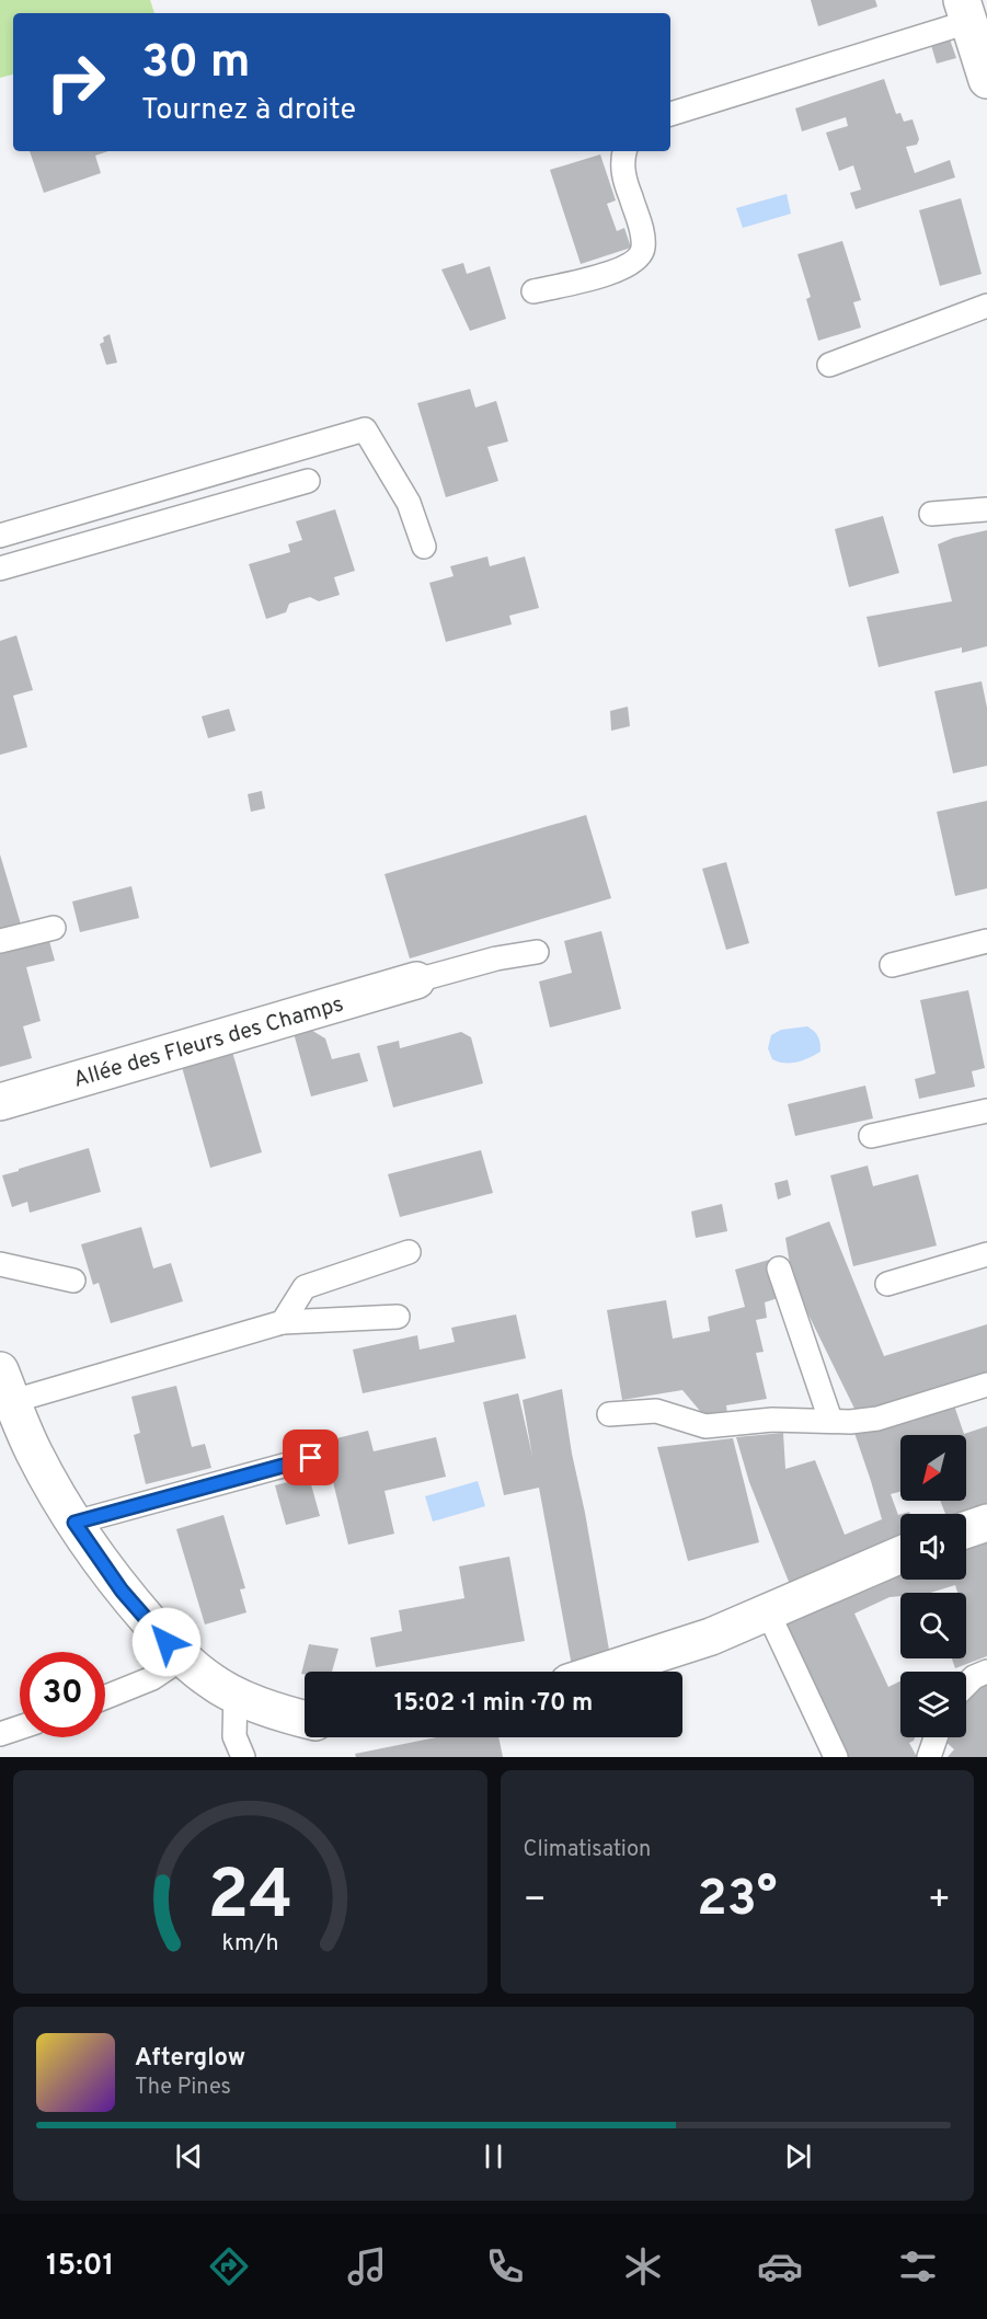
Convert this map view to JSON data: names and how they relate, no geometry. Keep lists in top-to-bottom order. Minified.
{"streets":{"street":["Allée des Fleurs des Champs"]},"north":"bottom left","page":{"turn":["30 m","Tournez à droite"],"limit":"30","trip":"15:02 · 1 min · 70 m","tile":"Climatisation","heat":["−","23°","+"],"song":["Afterglow","The Pines"],"tabs":"15:01","gauge":["24","km/h"]}}
